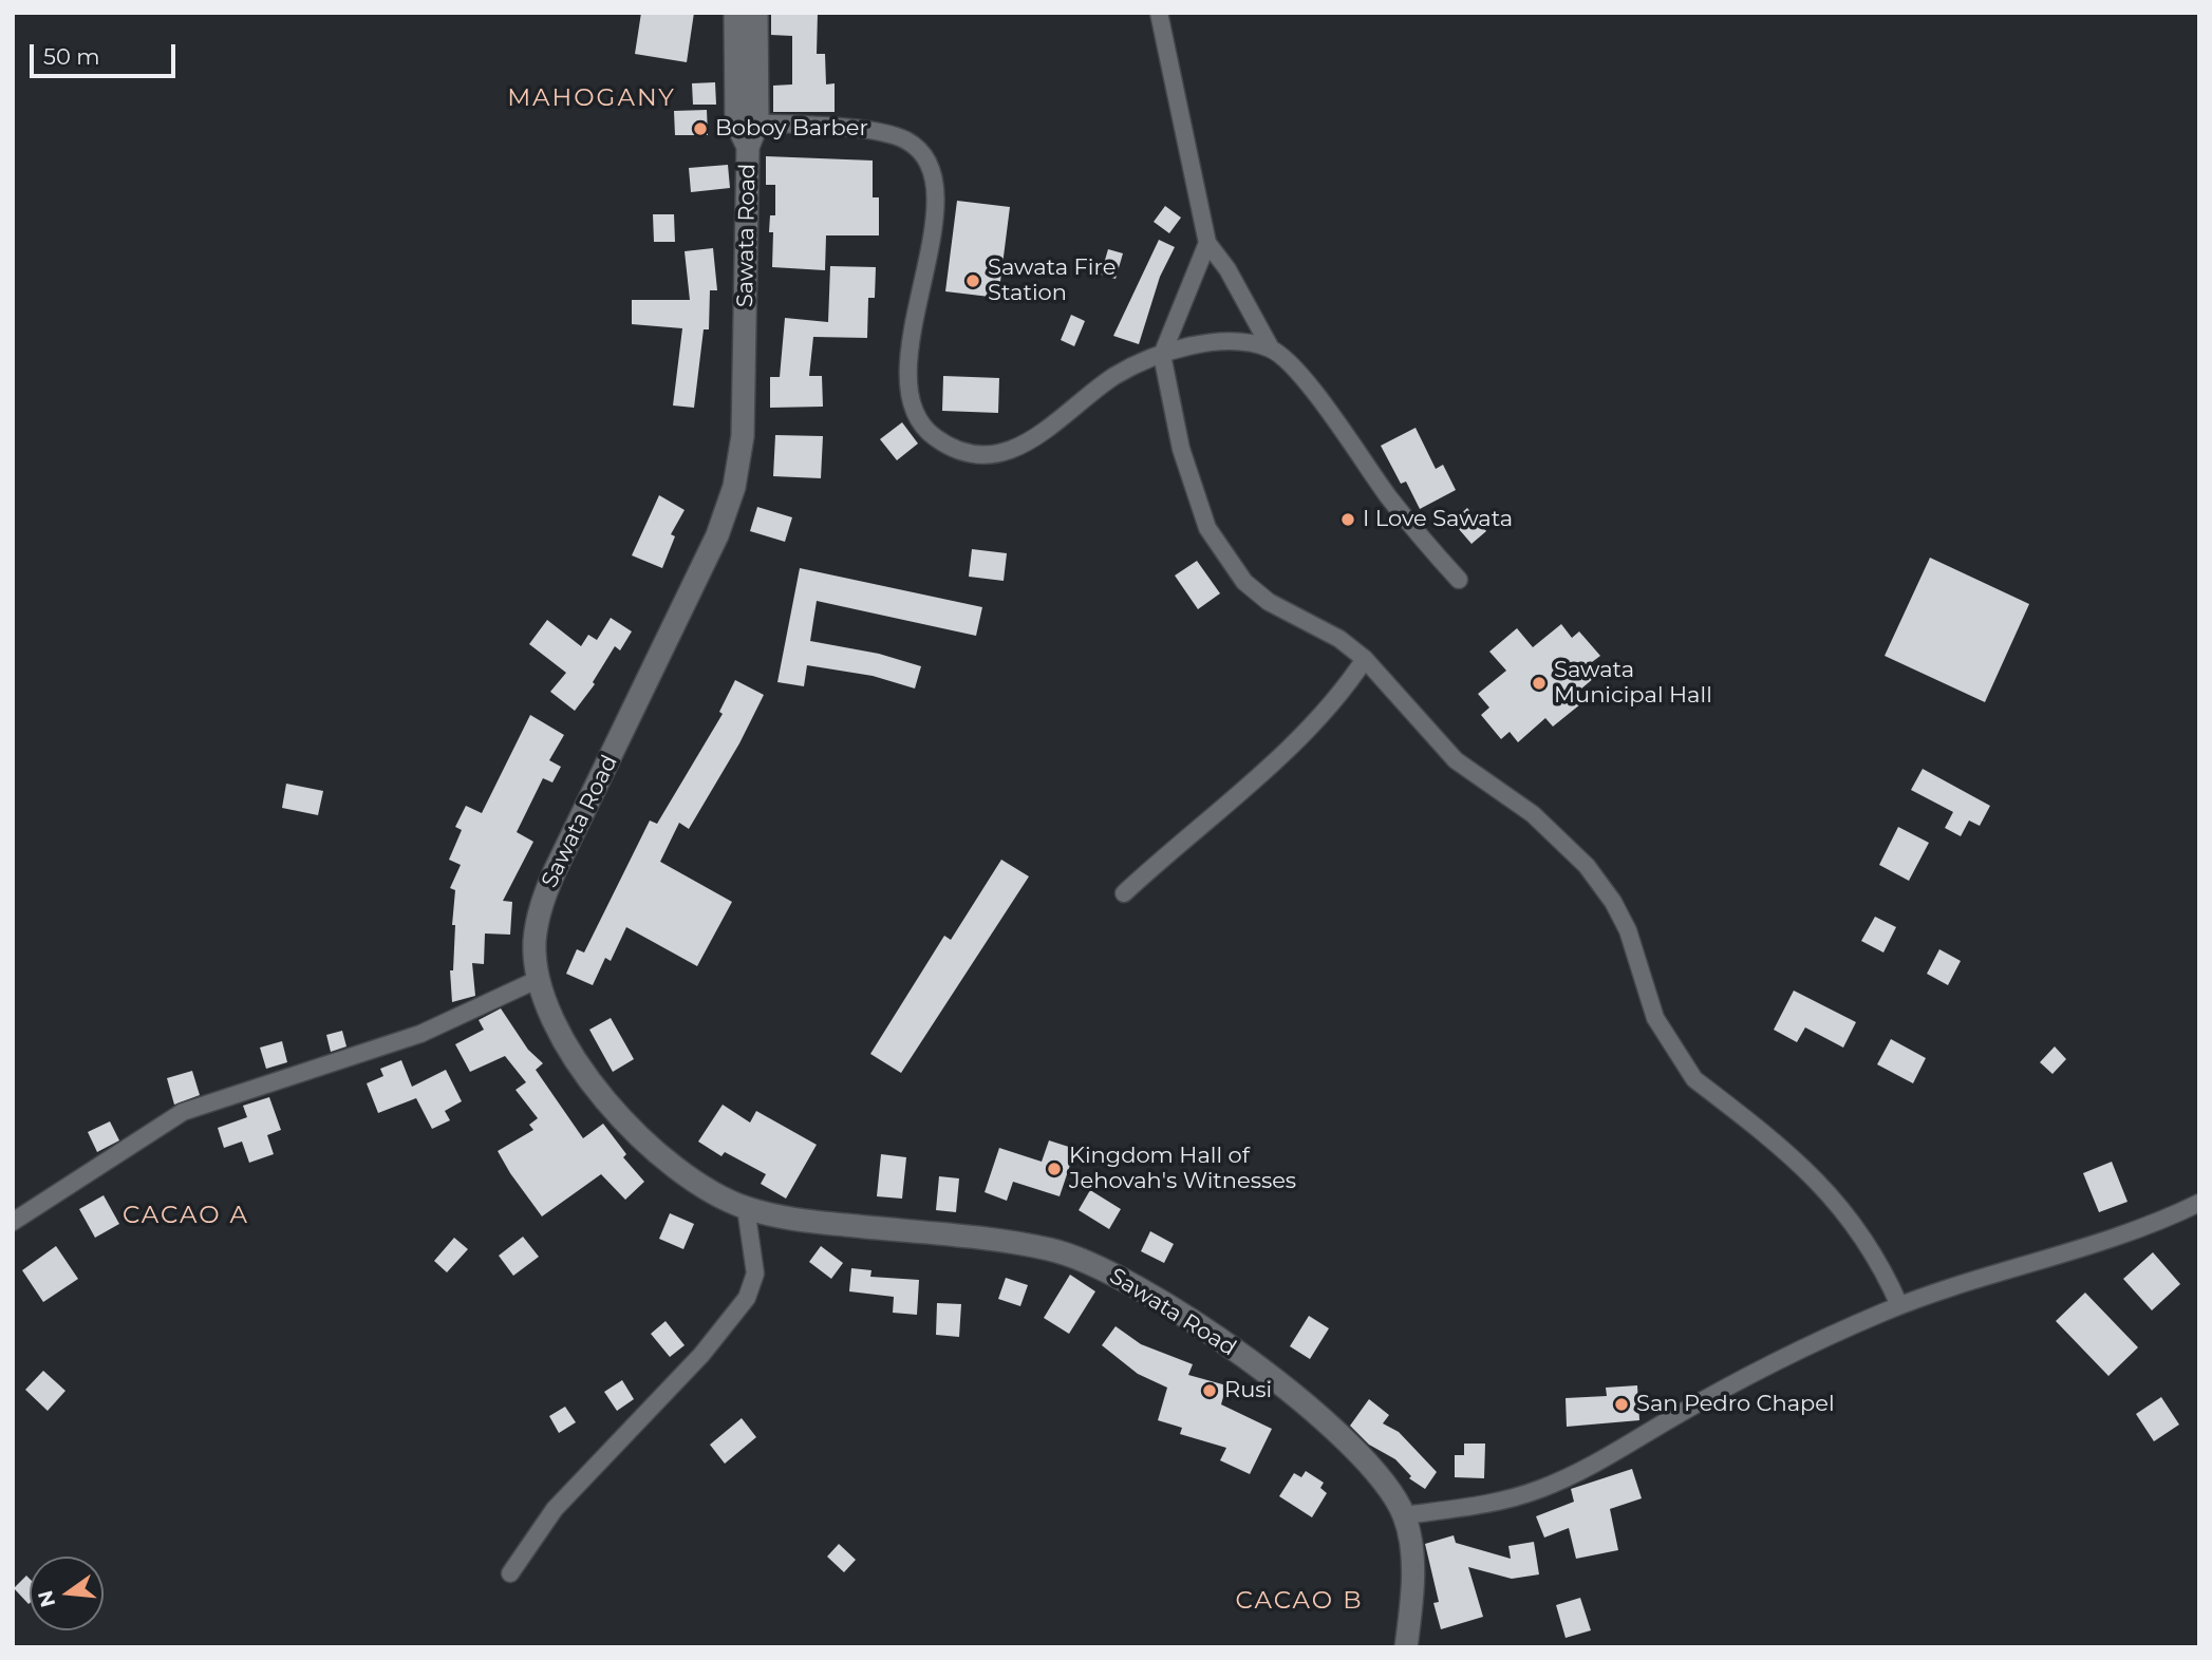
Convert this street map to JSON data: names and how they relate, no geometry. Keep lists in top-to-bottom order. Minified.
{"streets":{"main road":["Sawata Road"]},"districts":["MAHOGANY","CACAO A","CACAO B"],"places":["Boboy Barber","Sawata Fire Station","I Love Sawata","Sawata Municipal Hall","Kingdom Hall of Jehovah's Witnesses","Rusi","San Pedro Chapel"],"scale_bar":"50 m","north":"left"}
